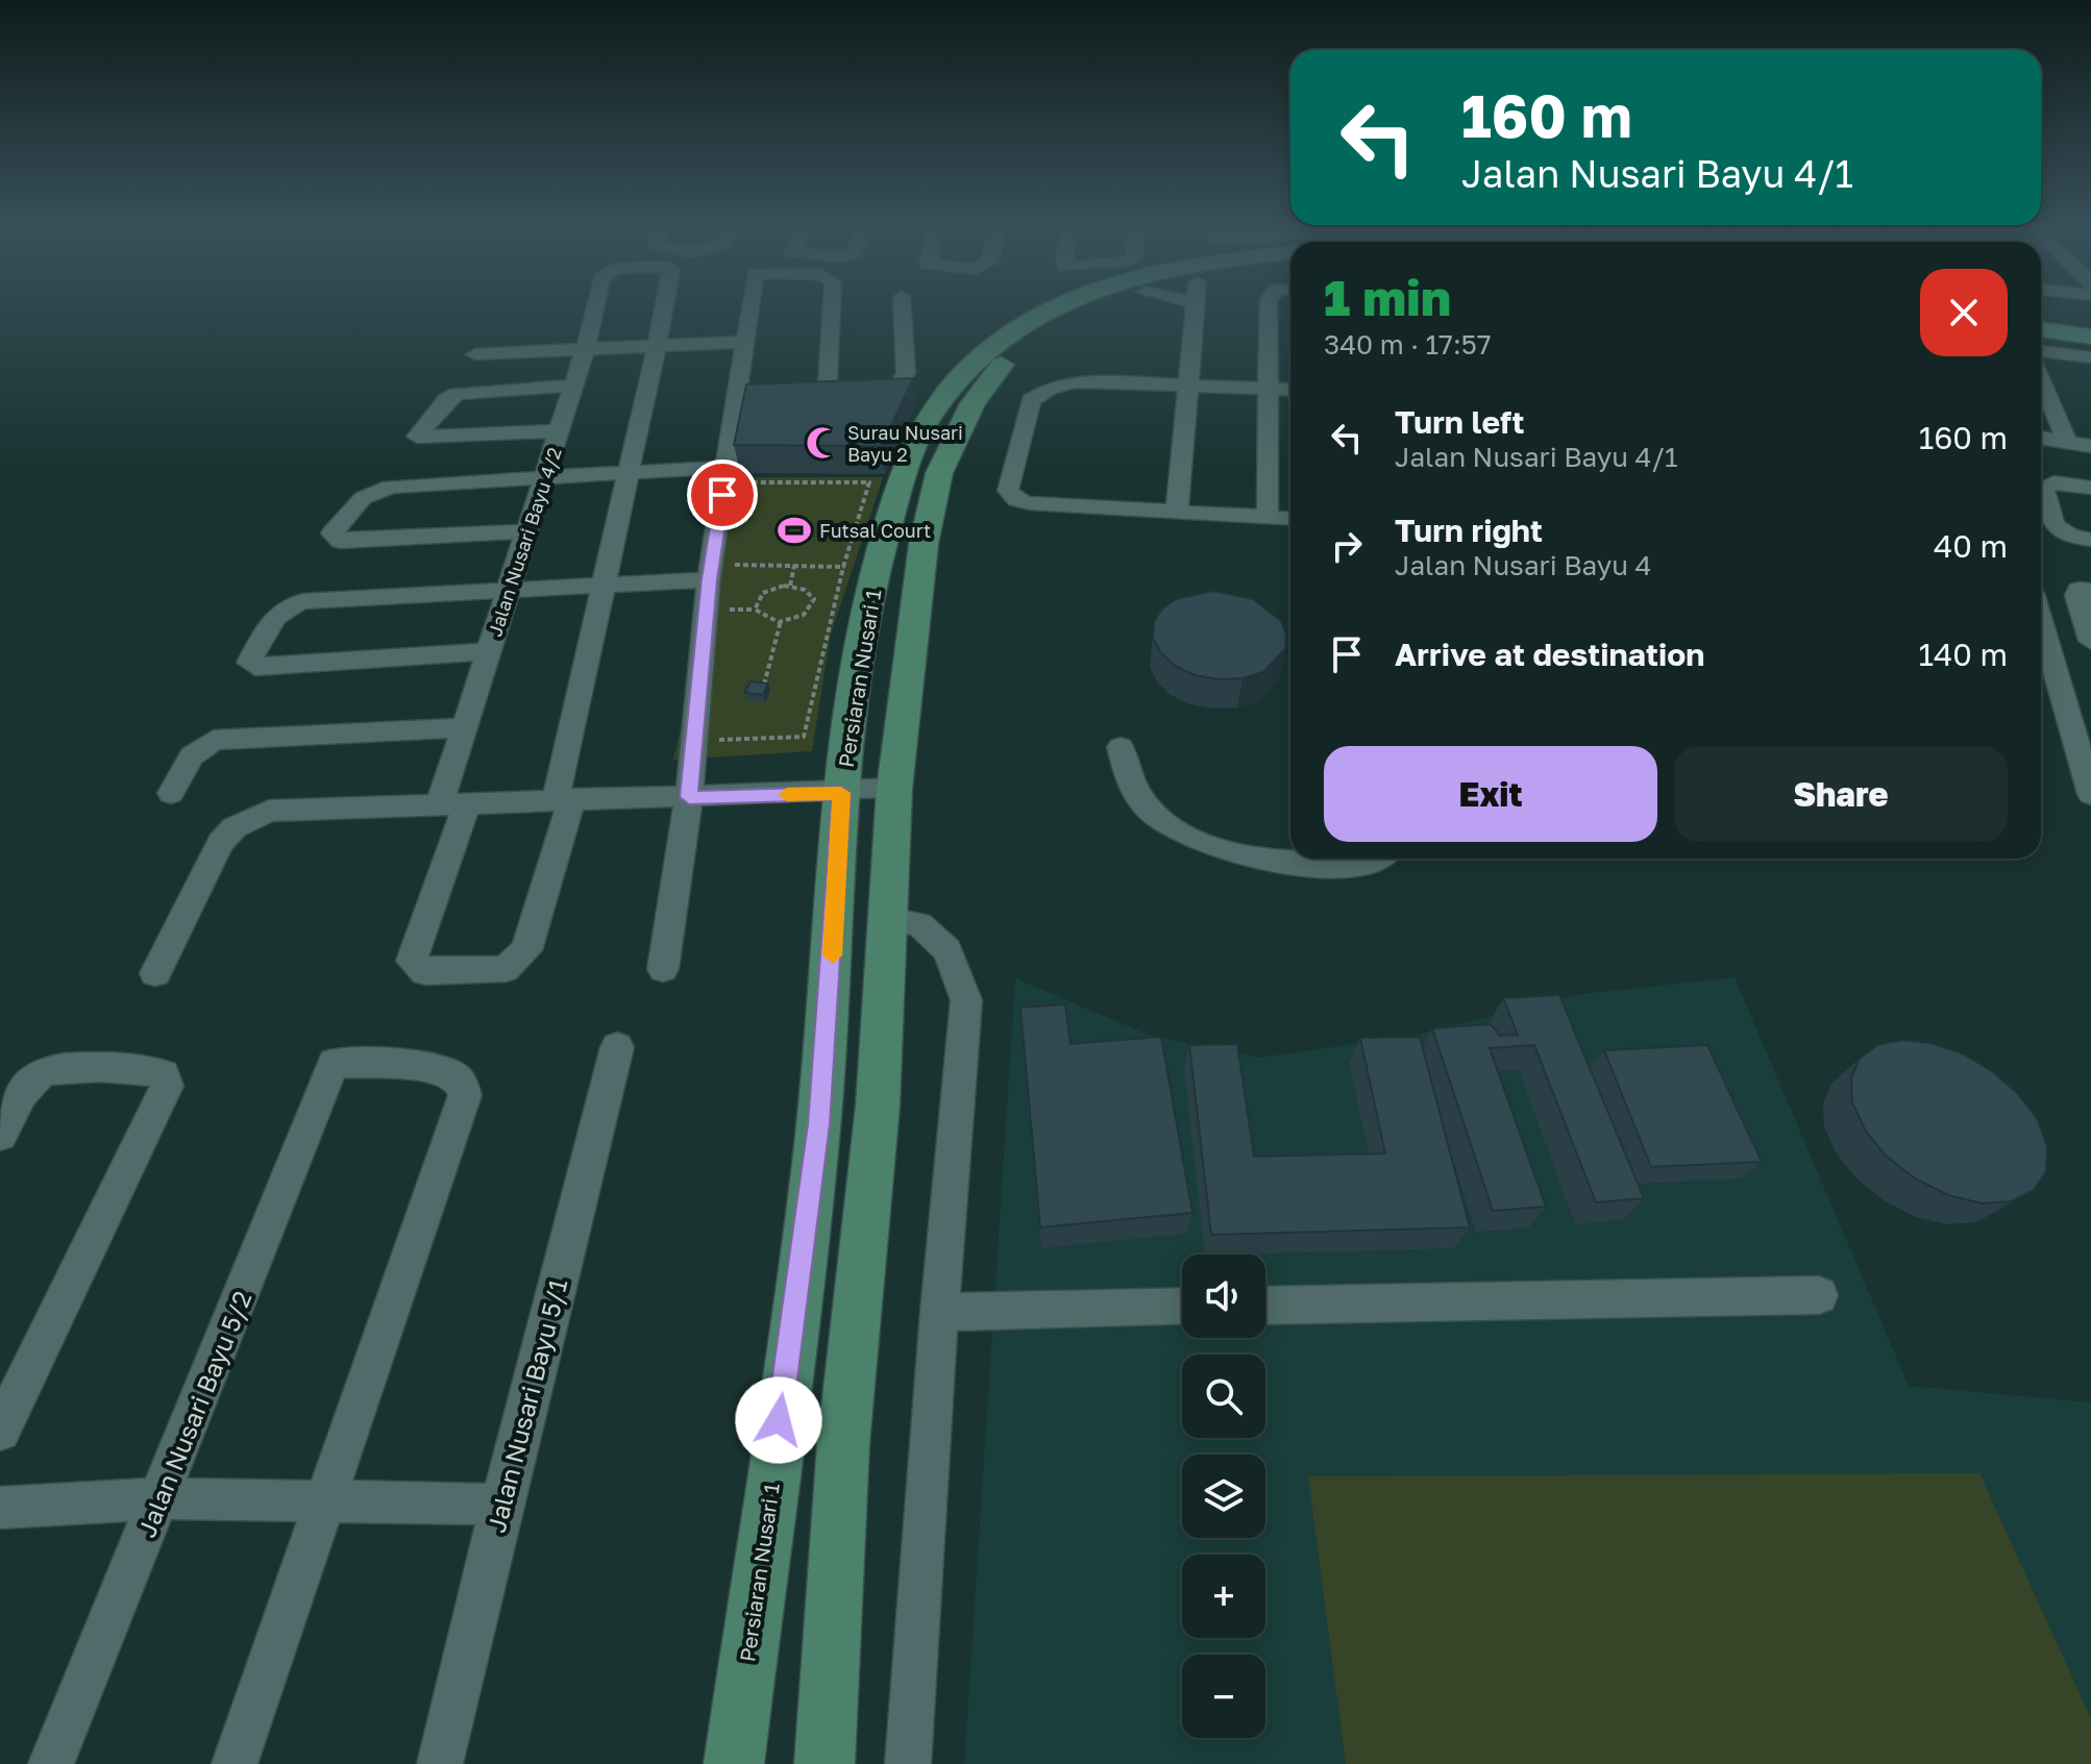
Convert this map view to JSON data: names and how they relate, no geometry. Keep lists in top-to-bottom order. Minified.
{"streets":{"main road":["Persiaran Nusari 1"],"street":["Jalan Nusari Bayu 4/2","Jalan Nusari Bayu 5/1","Jalan Nusari Bayu 5/2"]},"places":{"mosque":["Surau Nusari Bayu 2"],"sports":["Futsal Court"]},"page":{"turn":["160 m","Jalan Nusari Bayu 4/1"],"heading":["1 min","340 m · 17:57"],"list":[{"name":"Turn left","note":"Jalan Nusari Bayu 4/1","value":"160 m"},{"name":"Turn right","note":"Jalan Nusari Bayu 4","value":"40 m"},{"name":"Arrive at destination","value":"140 m"}],"buttons":["Exit","Share"],"map_buttons":["+","−"]}}
